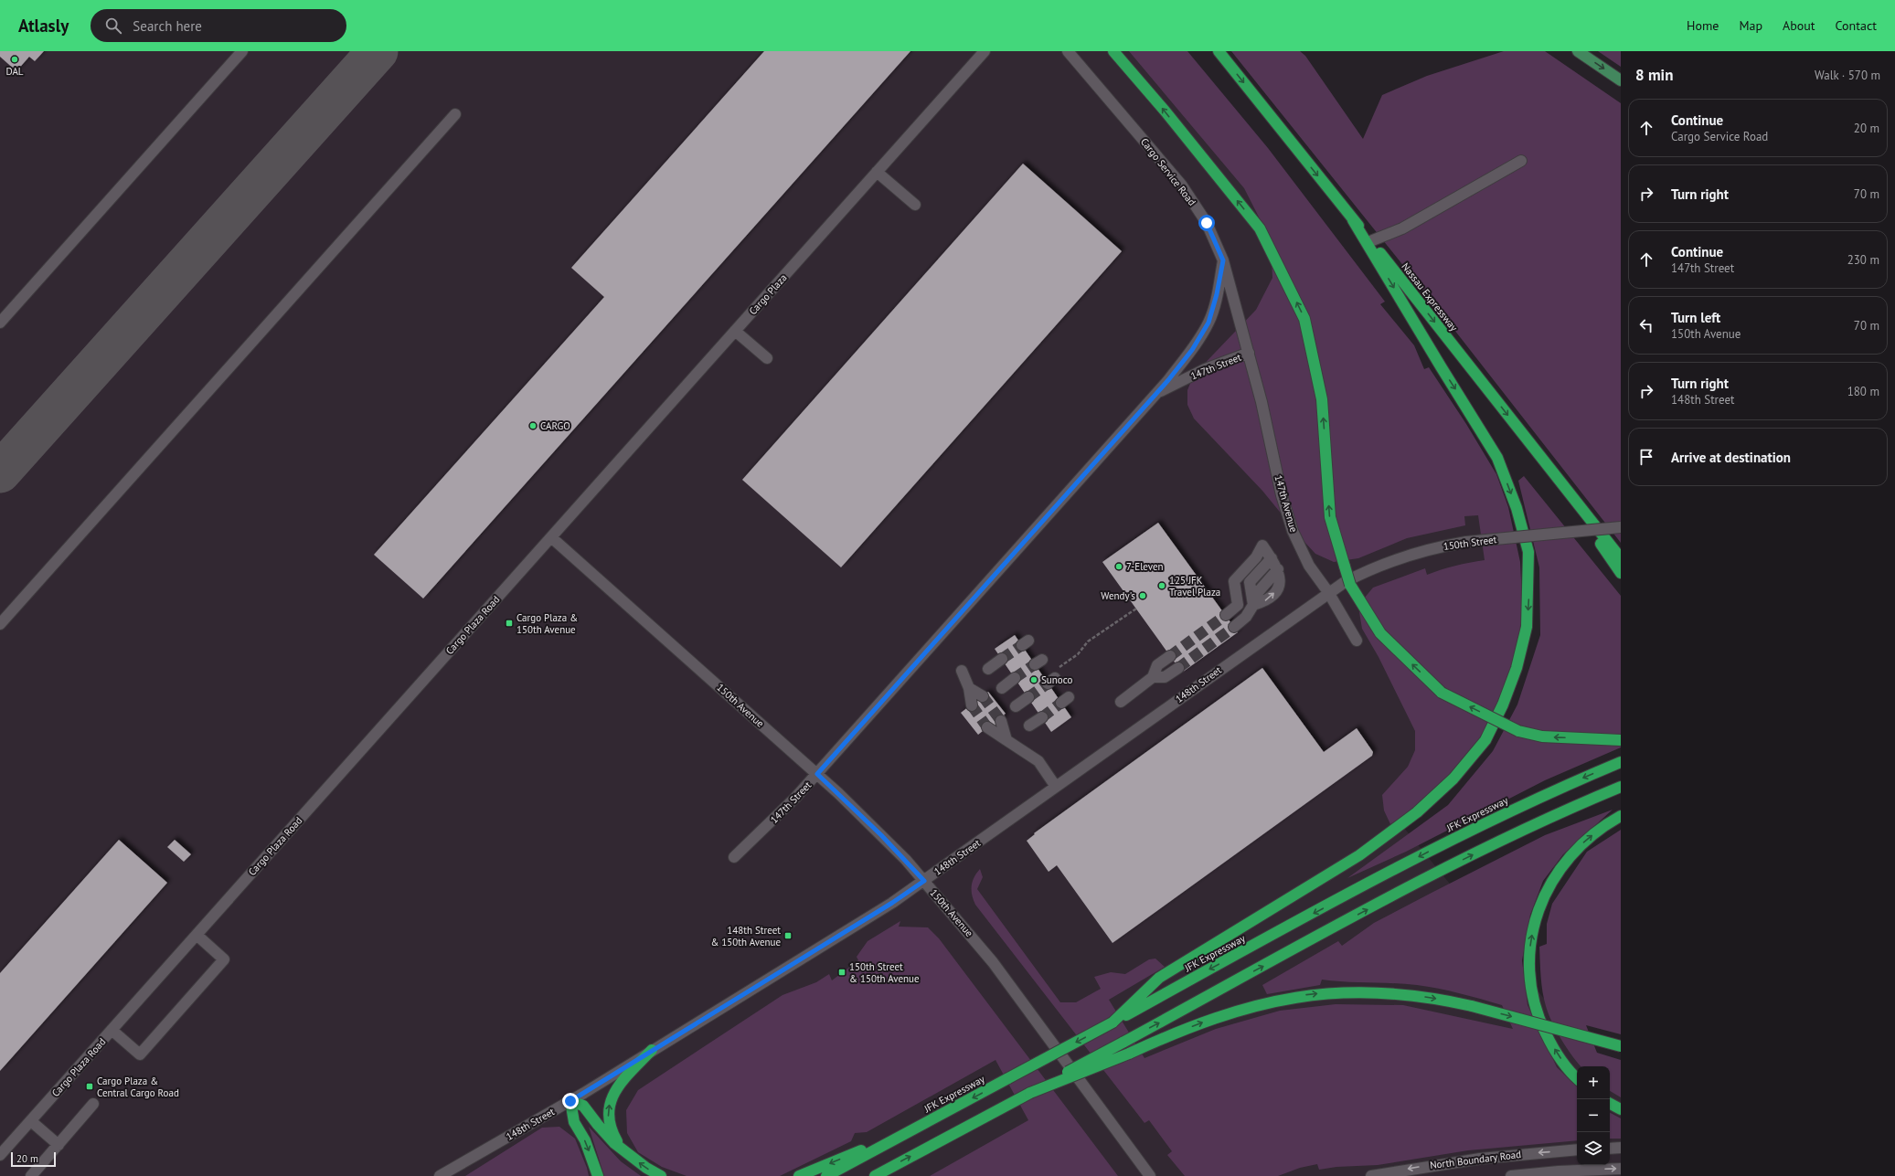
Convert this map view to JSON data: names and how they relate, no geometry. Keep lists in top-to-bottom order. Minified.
{"streets":{"highway":["Nassau Expressway","JFK Expressway"],"street":["Cargo Service Road","Cargo Plaza","147th Street","147th Avenue","150th Street","Cargo Plaza Road","148th Street","150th Avenue","North Boundary Road"]},"crossings":[["Cargo Service Road","147th Street"],["Cargo Service Road","147th Avenue"],["Cargo Plaza","Cargo Plaza Road"],["Cargo Plaza","150th Avenue"],["147th Street","147th Avenue"],["147th Street","150th Avenue"],["147th Avenue","150th Street"],["147th Avenue","148th Street"],["150th Street","148th Street"],["Cargo Plaza Road","150th Avenue"],["148th Street","150th Avenue"]],"places":{"other":["DAL","CARGO","7-Eleven","125 JFK Travel Plaza","Wendy's","Sunoco"],"transit":["Cargo Plaza & 150th Avenue","148th Street & 150th Avenue","150th Street & 150th Avenue","Cargo Plaza & Central Cargo Road"]},"scale_bar":"20 m","page":{"header":"Atlasly","search":"Search here","nav":["Home","Map","About","Contact"],"heading":["8 min","Walk · 570 m"],"list":[["Continue","Cargo Service Road","20 m"],["Turn right","70 m"],["Continue","147th Street","230 m"],["Turn left","150th Avenue","70 m"],["Turn right","148th Street","180 m"],"Arrive at destination"],"map_buttons":["+","−"],"scale":"20 m"}}
